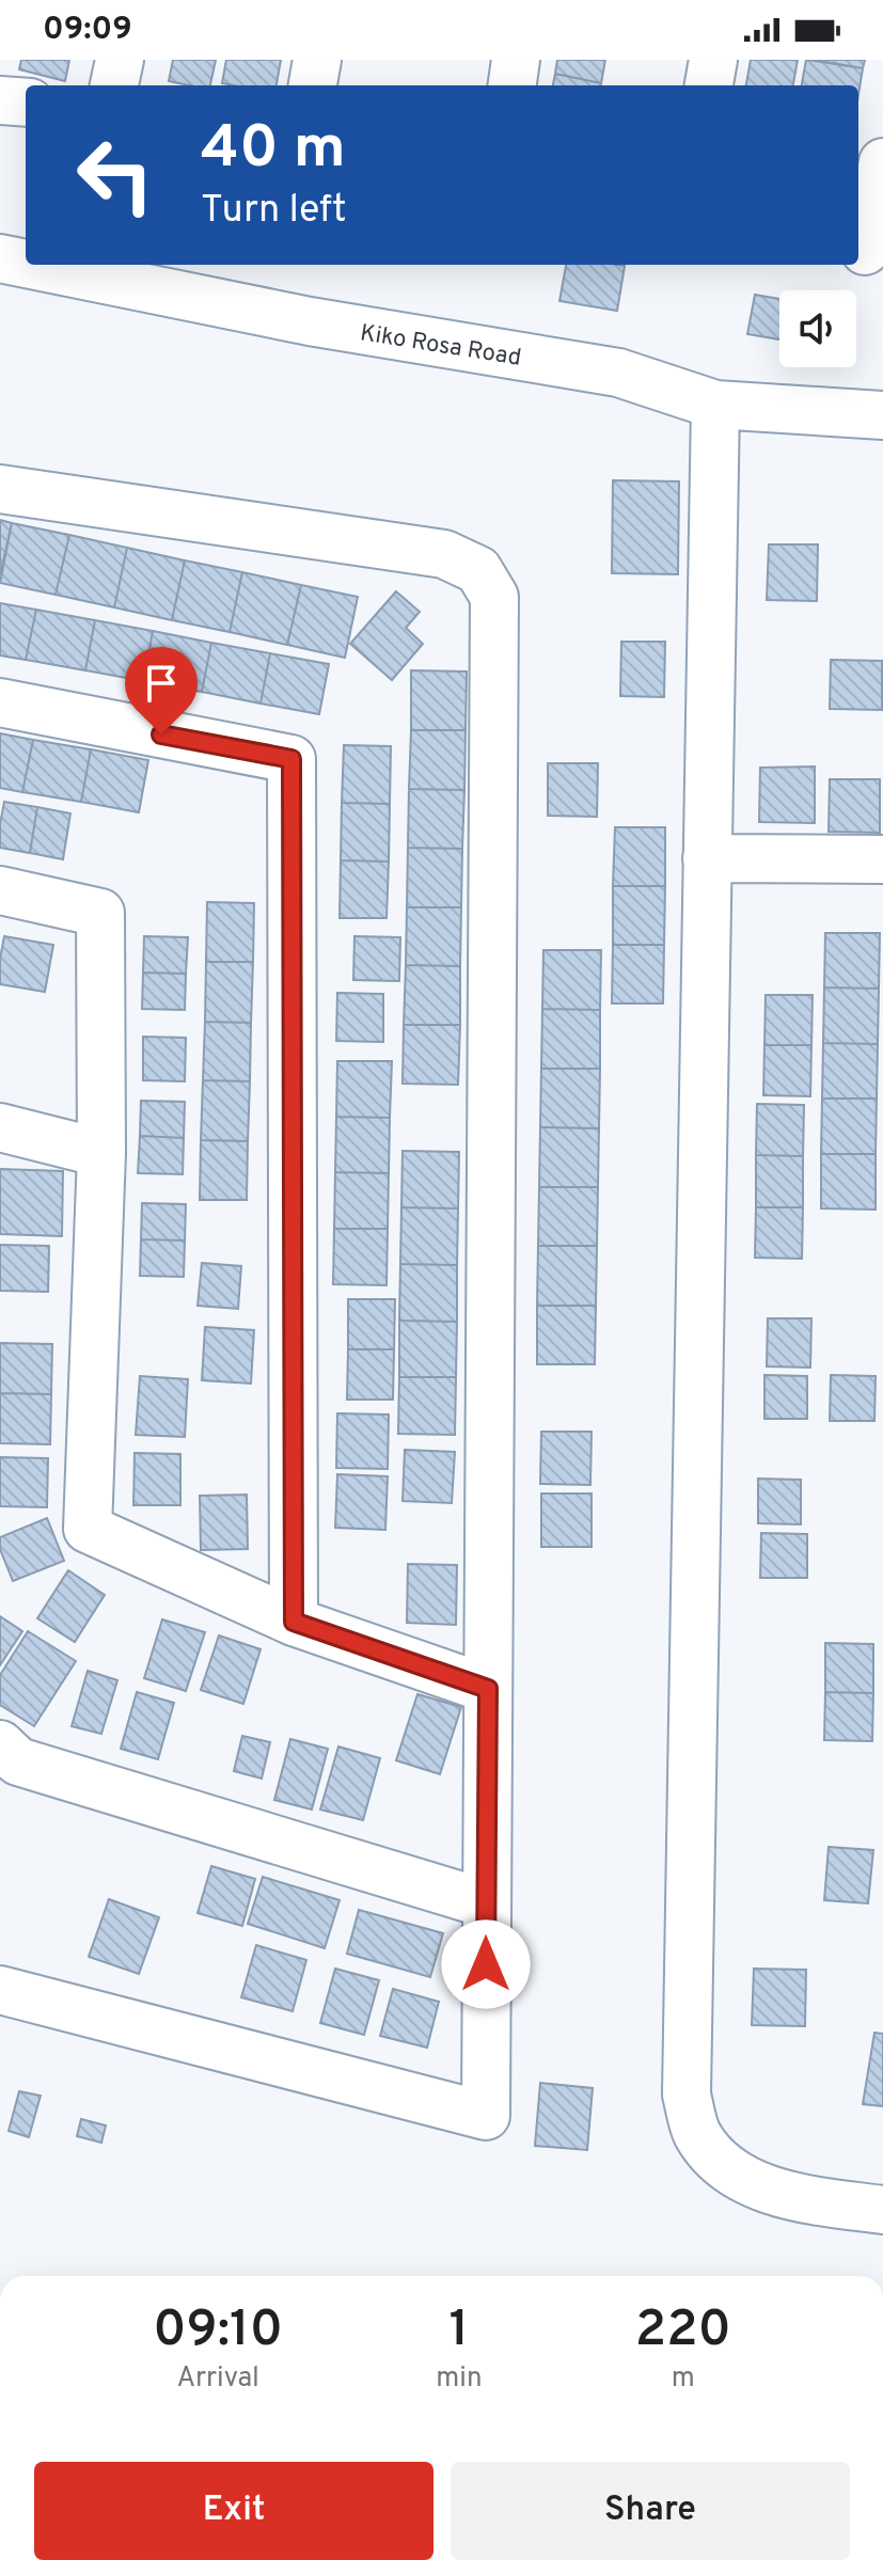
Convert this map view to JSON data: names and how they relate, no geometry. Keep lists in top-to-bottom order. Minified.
{"streets":{"street":["Kiko Rosa Road"]},"page":{"status":"09:09","turn":["40 m","Turn left"],"eta":["09:10","Arrival","1","min","220","m"],"buttons":["Exit","Share"]}}
